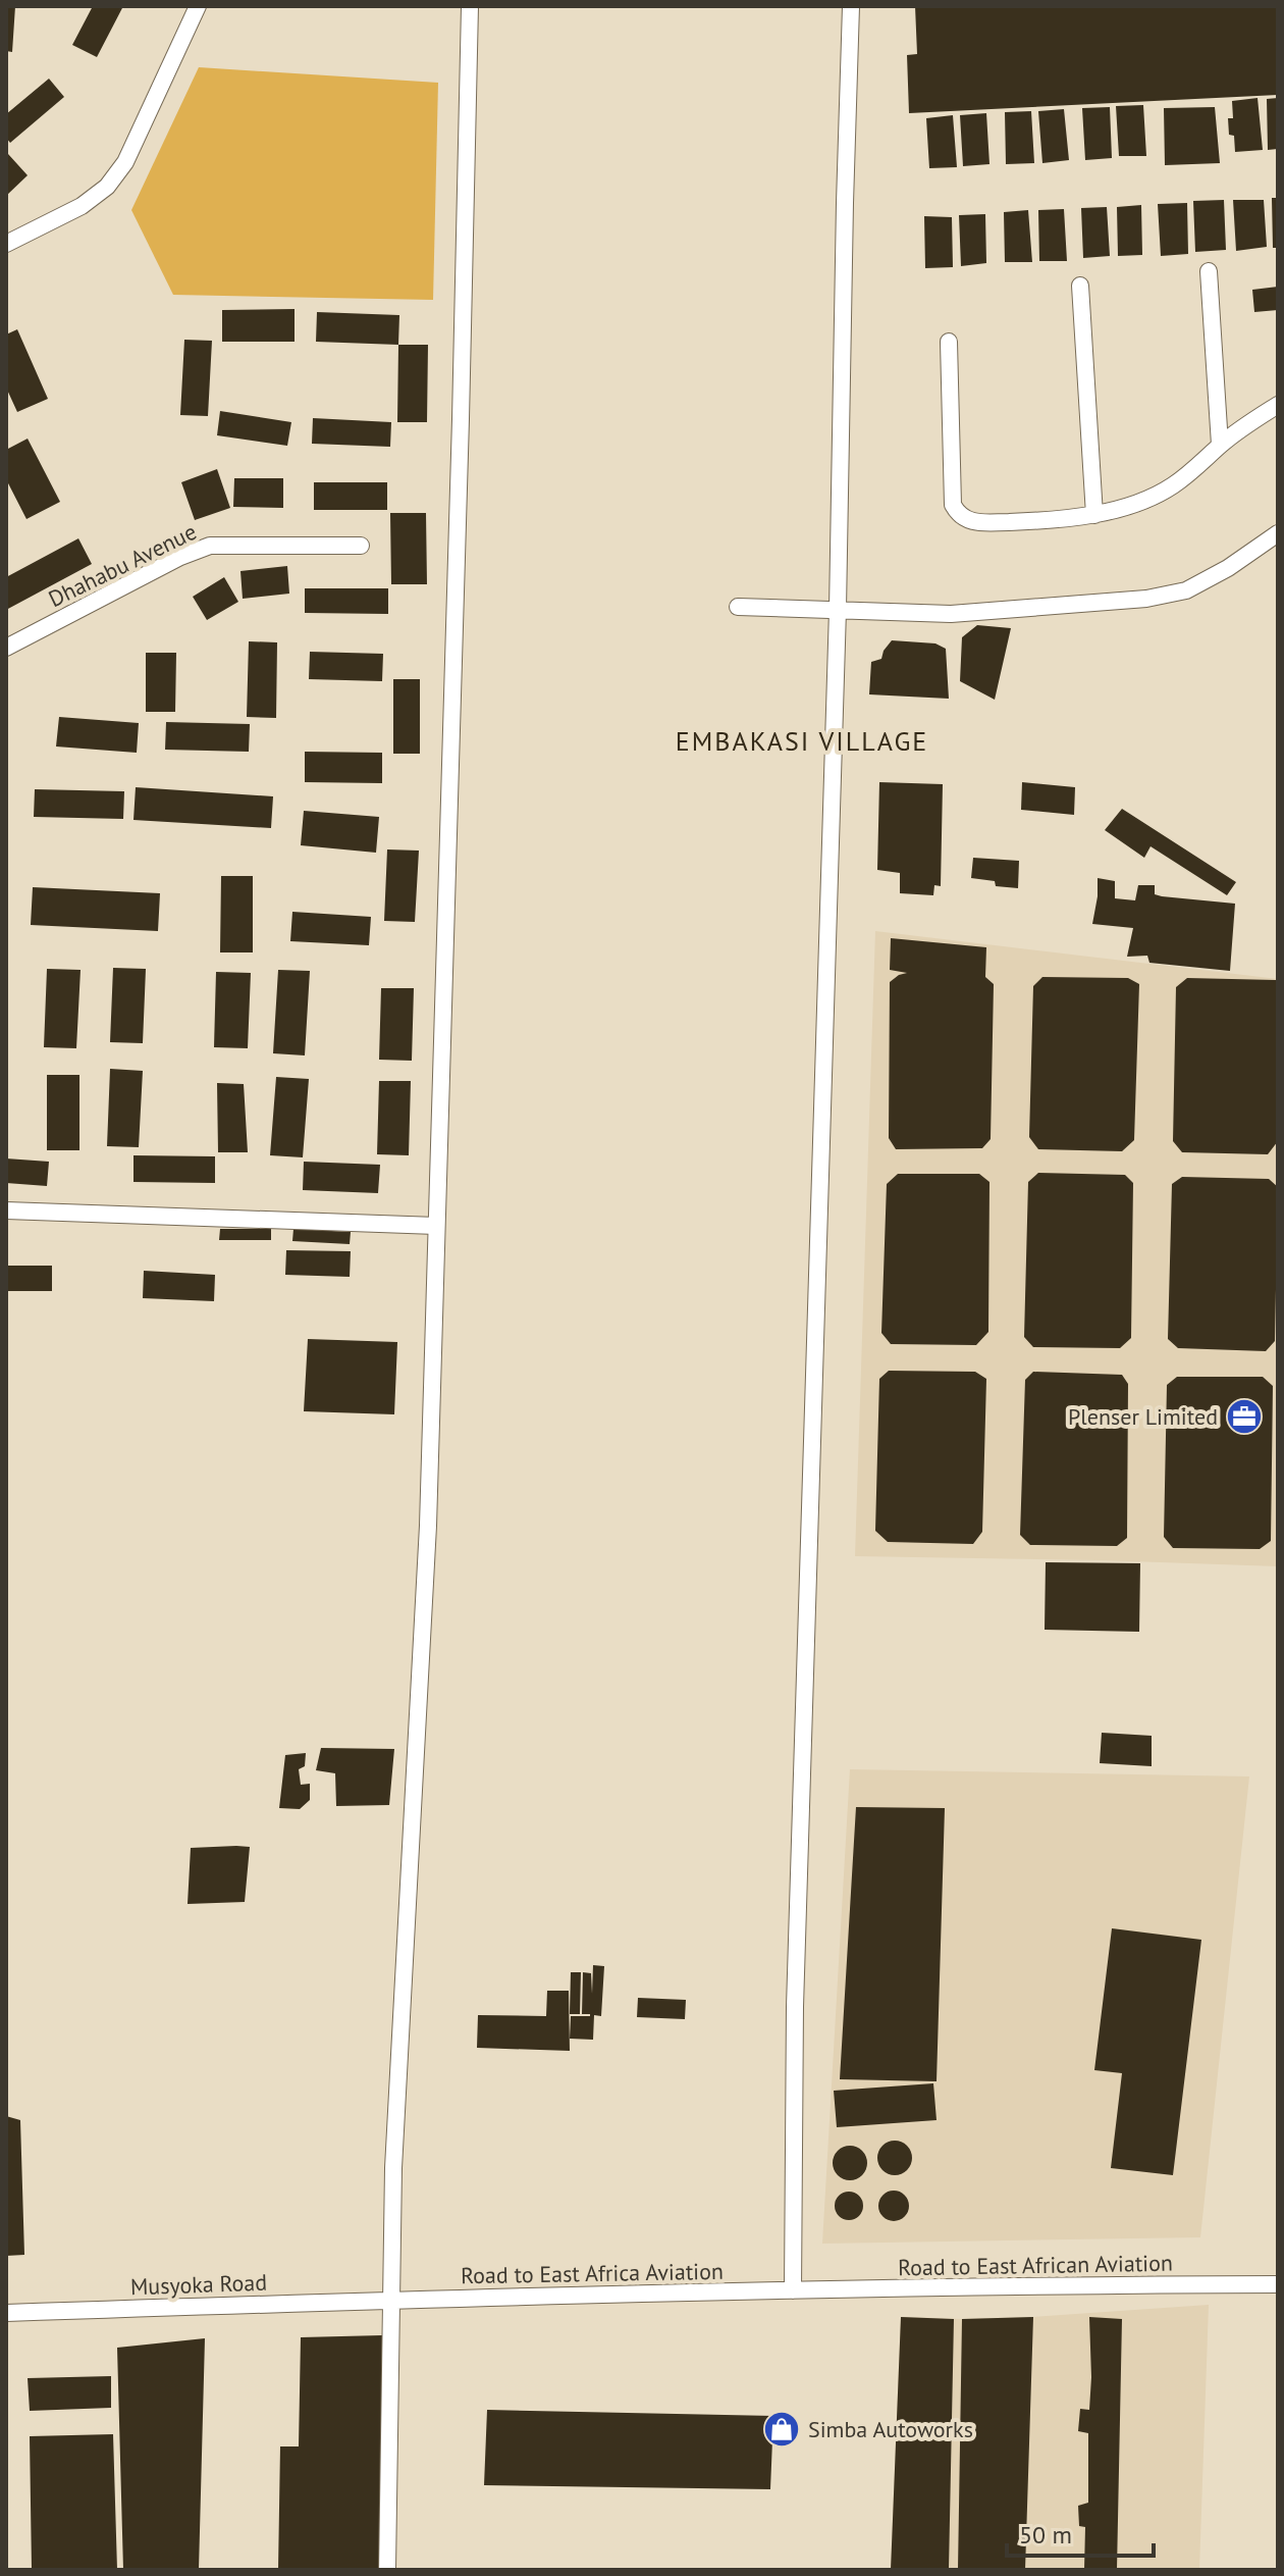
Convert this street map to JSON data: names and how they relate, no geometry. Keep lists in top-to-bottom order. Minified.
{"streets":{"street":["Dhahabu Avenue","Road to East African Aviation","Road to East Africa Aviation","Musyoka Road"]},"crossings":[["Road to East African Aviation","Road to East Africa Aviation"],["Road to East Africa Aviation","Musyoka Road"]],"districts":["EMBAKASI VILLAGE"],"places":{"office":["Plenser Limited"],"shop":["Simba Autoworks"]},"scale_bar":"50 m"}
